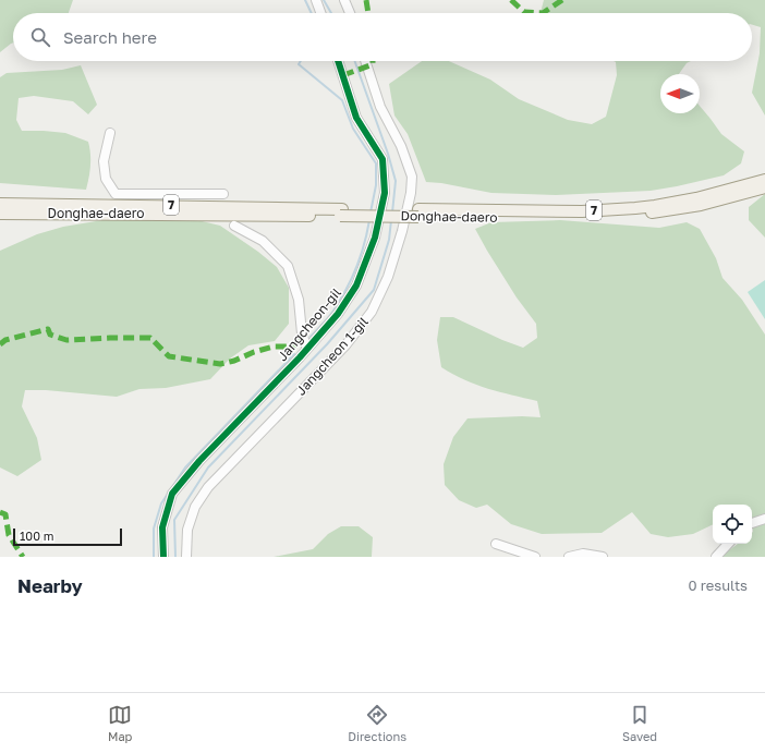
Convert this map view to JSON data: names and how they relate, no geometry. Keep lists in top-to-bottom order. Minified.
{"streets":{"main road":["7","Donghae-daero"],"street":["Jangcheon-gil","Jangcheon 1-gil"]},"crossings":[["7","Donghae-daero"]],"scale_bar":"100 m","north":"left","page":{"search":"Search here","scale":"100 m","heading":["Nearby","0 results"],"nav":["Map","Directions","Saved"]}}
